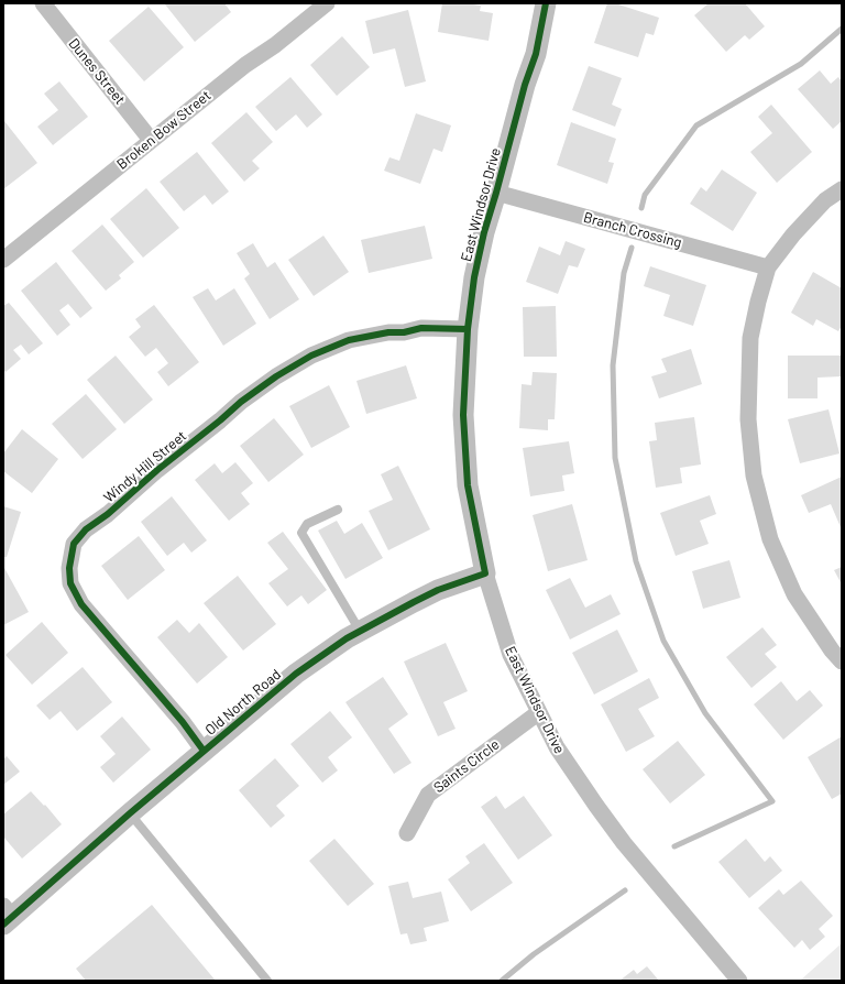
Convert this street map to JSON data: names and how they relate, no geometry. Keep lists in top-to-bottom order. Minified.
{"streets":{"street":["Dunes Street","Broken Bow Street","East Windsor Drive","Branch Crossing","Windy Hill Street","Old North Road","Saints Circle"]},"crossings":[["Dunes Street","Broken Bow Street"],["East Windsor Drive","Branch Crossing"],["East Windsor Drive","Windy Hill Street"],["East Windsor Drive","Old North Road"],["East Windsor Drive","Saints Circle"],["Windy Hill Street","Old North Road"]]}
